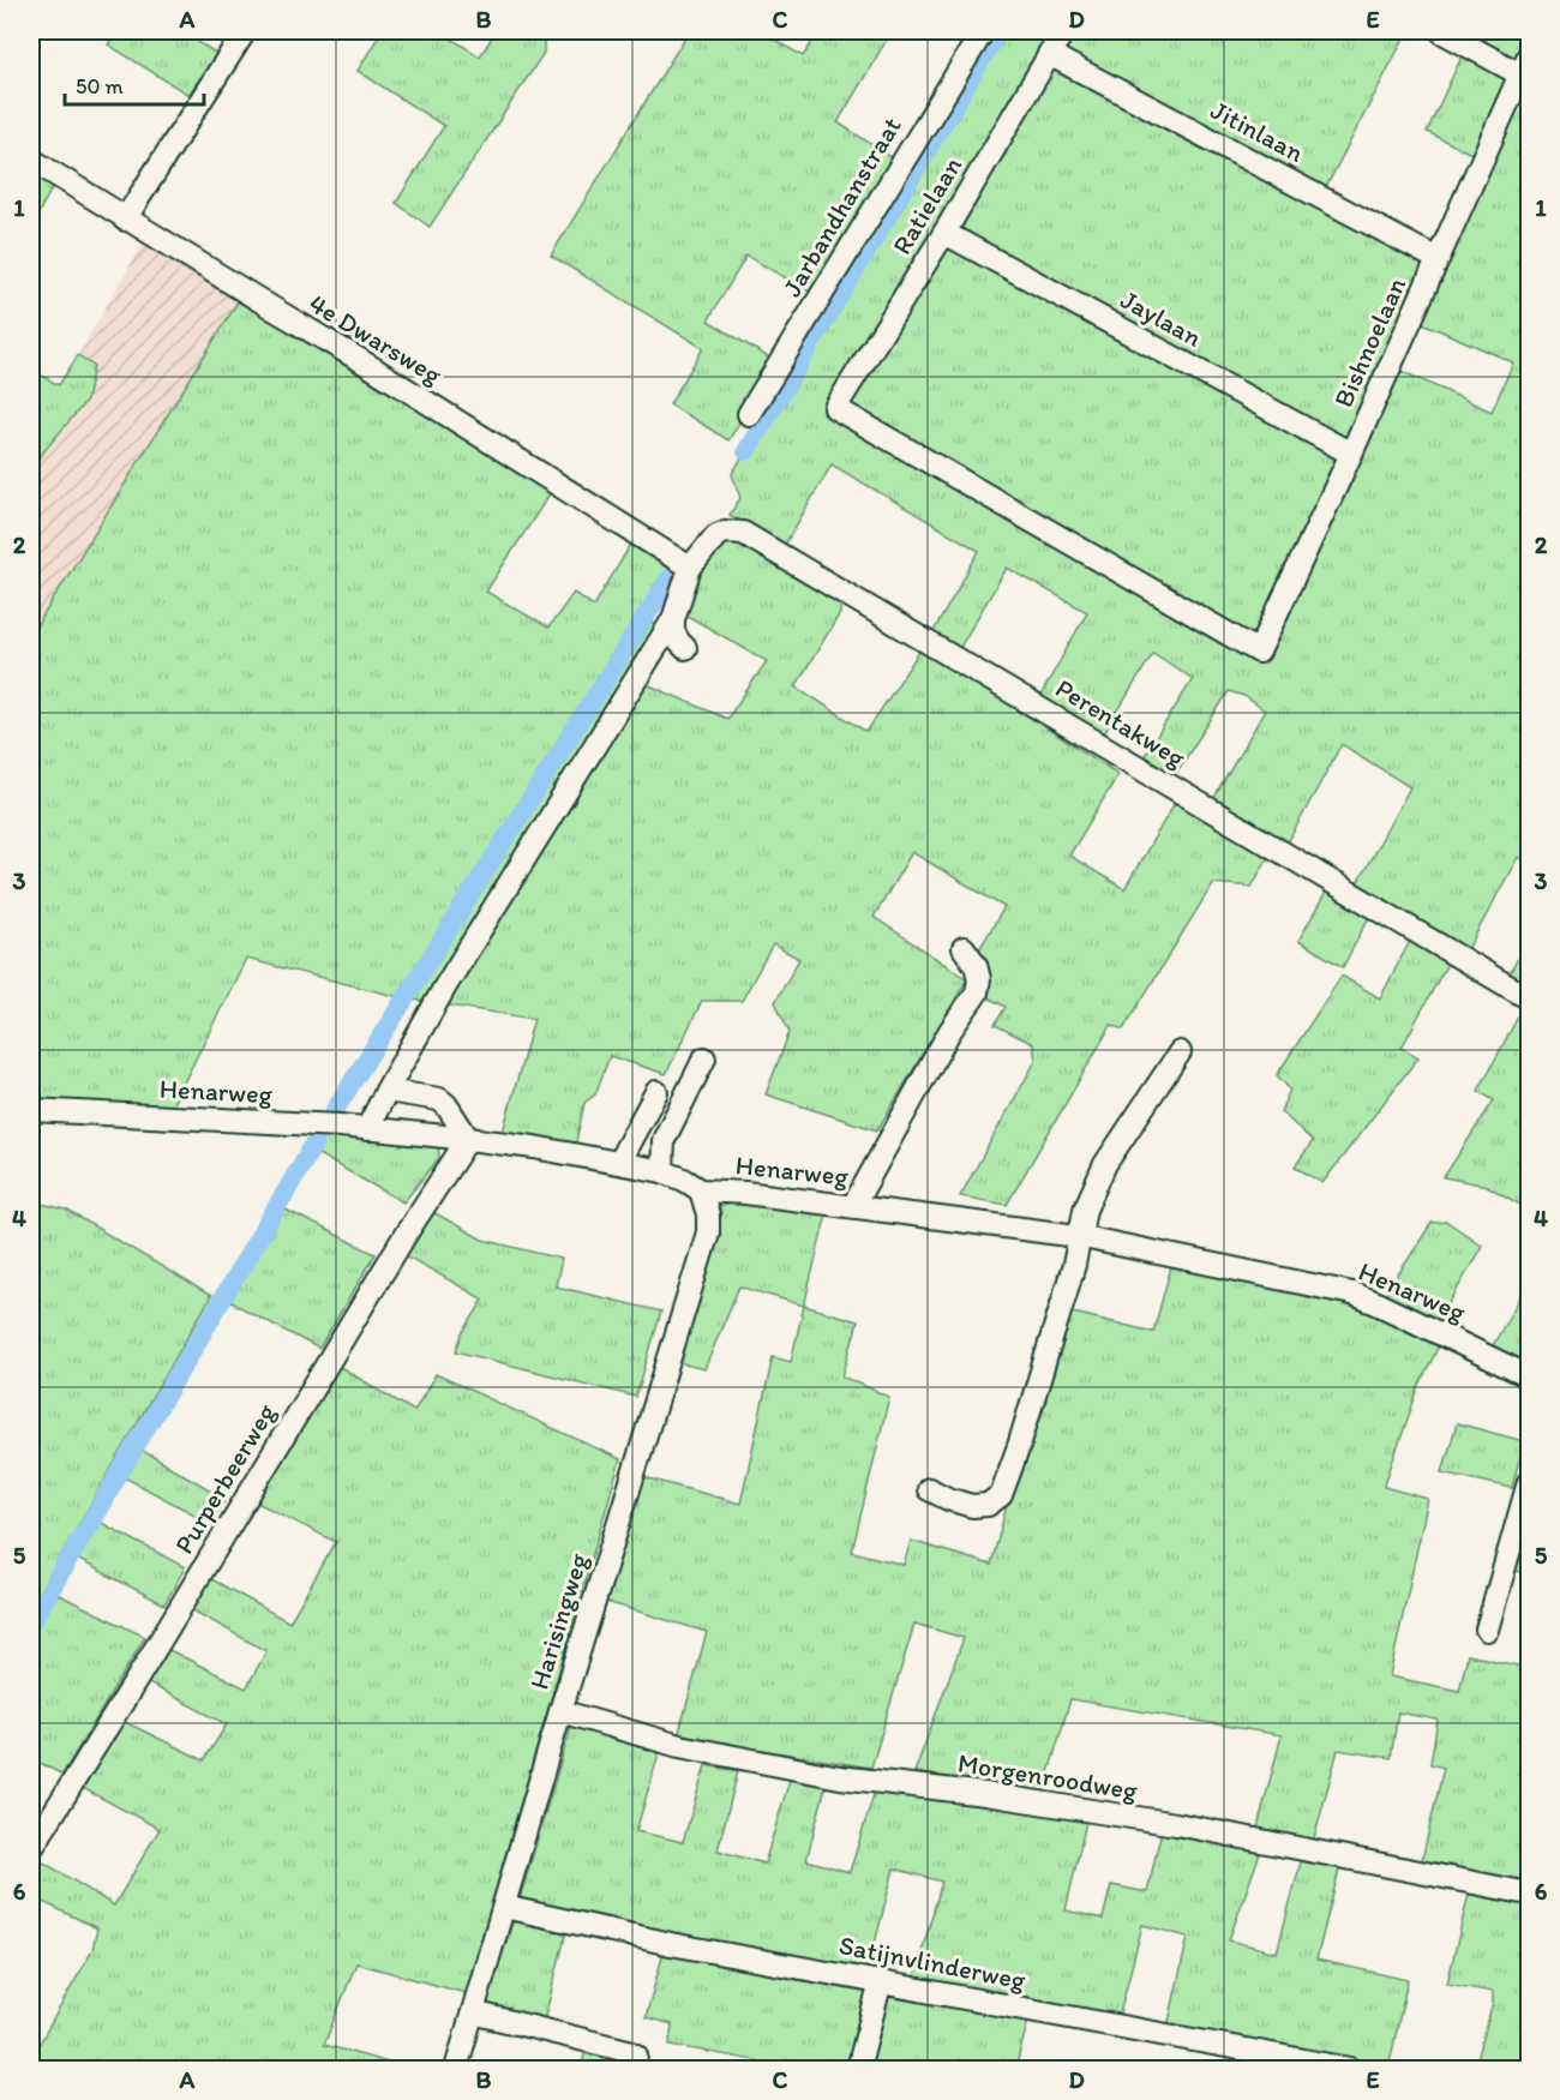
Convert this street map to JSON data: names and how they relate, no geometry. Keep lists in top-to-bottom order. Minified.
{"streets":{"street":["Jitinlaan","Ratielaan","Jarbandhanstraat","Jaylaan","4e Dwarsweg","Bishnoelaan","Perentakweg","Henarweg","Purperbeerweg","Harisingweg","Morgenroodweg","Satijnvlinderweg"]},"crossings":[["Jitinlaan","Ratielaan"],["Jitinlaan","Bishnoelaan"],["Ratielaan","Jaylaan"],["Ratielaan","Bishnoelaan"],["Jaylaan","Bishnoelaan"],["4e Dwarsweg","Perentakweg"],["Henarweg","Purperbeerweg"],["Henarweg","Harisingweg"],["Harisingweg","Morgenroodweg"],["Harisingweg","Satijnvlinderweg"]],"scale_bar":"50 m","grid":{"columns":["A","B","C","D","E"],"rows":["1","2","3","4","5","6"]}}
